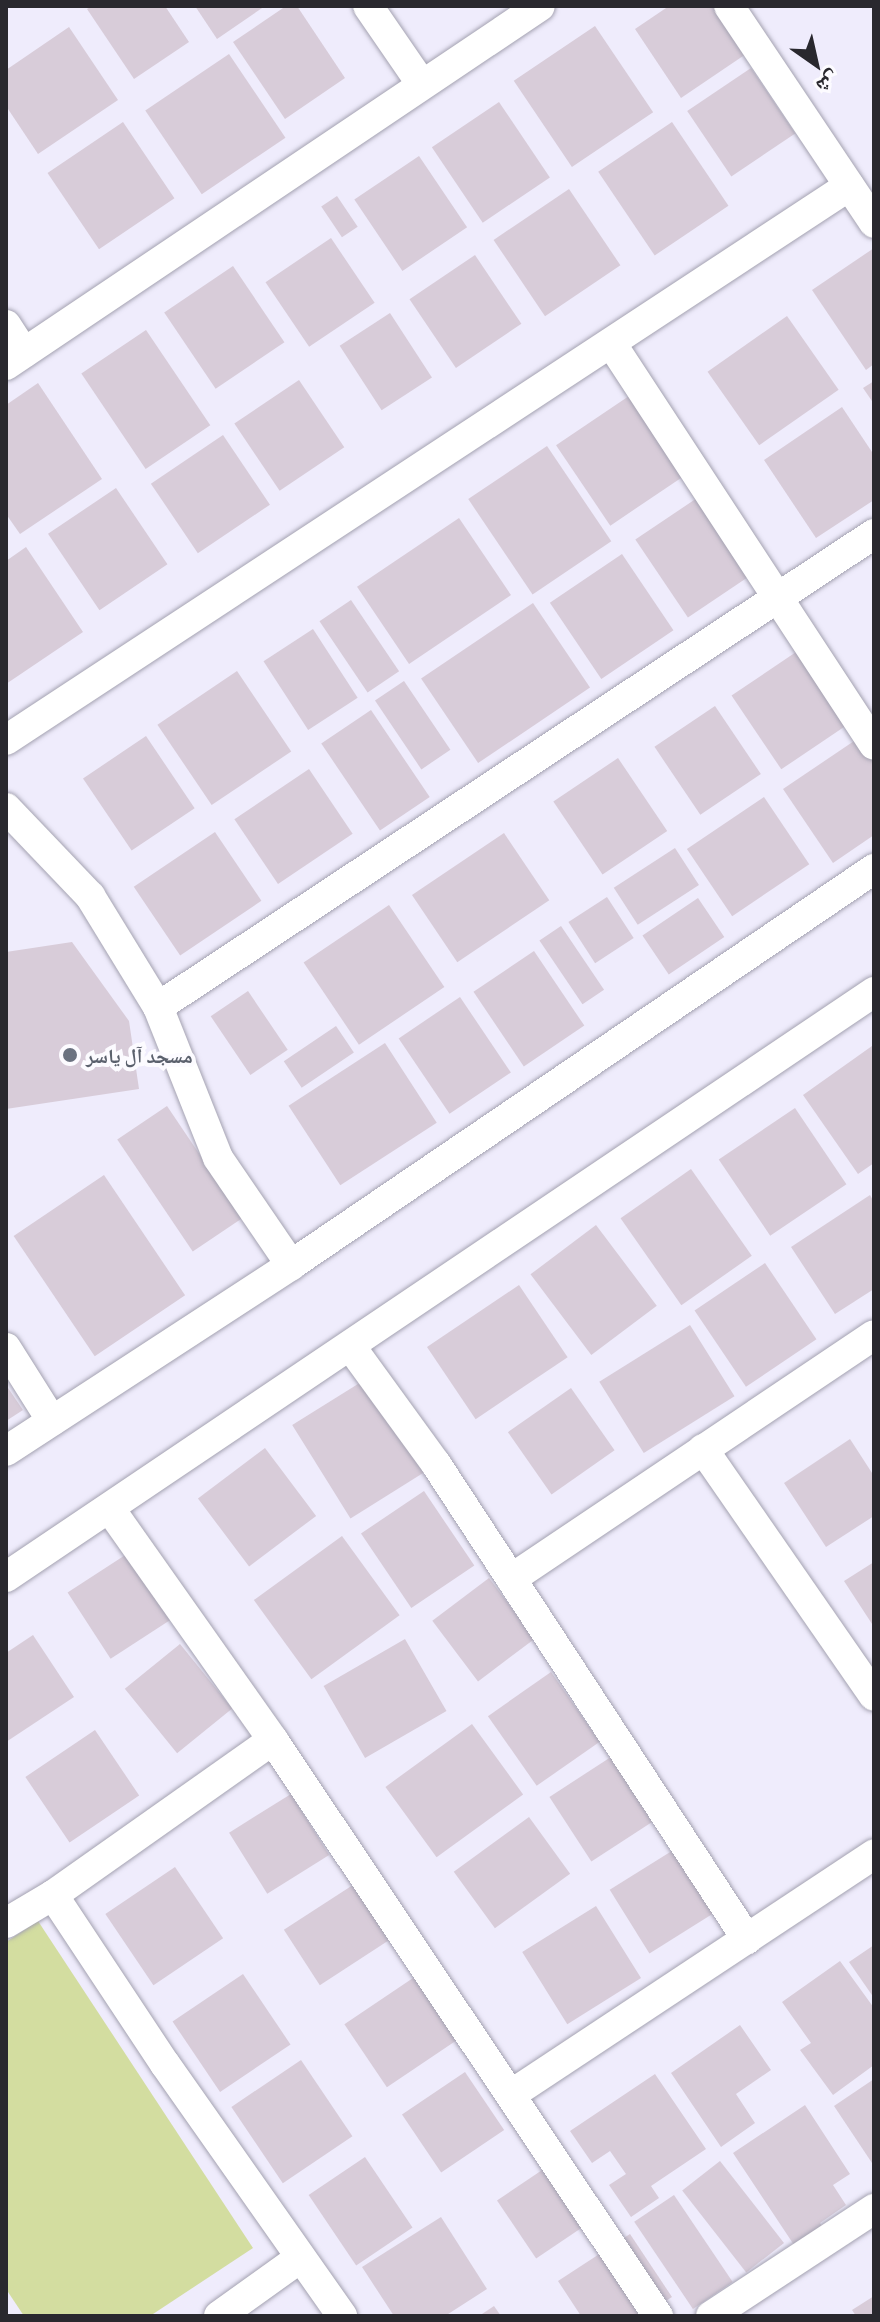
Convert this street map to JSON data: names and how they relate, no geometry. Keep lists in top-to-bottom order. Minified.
{"places":["مسجد آل ياسر"],"north":"bottom right"}
